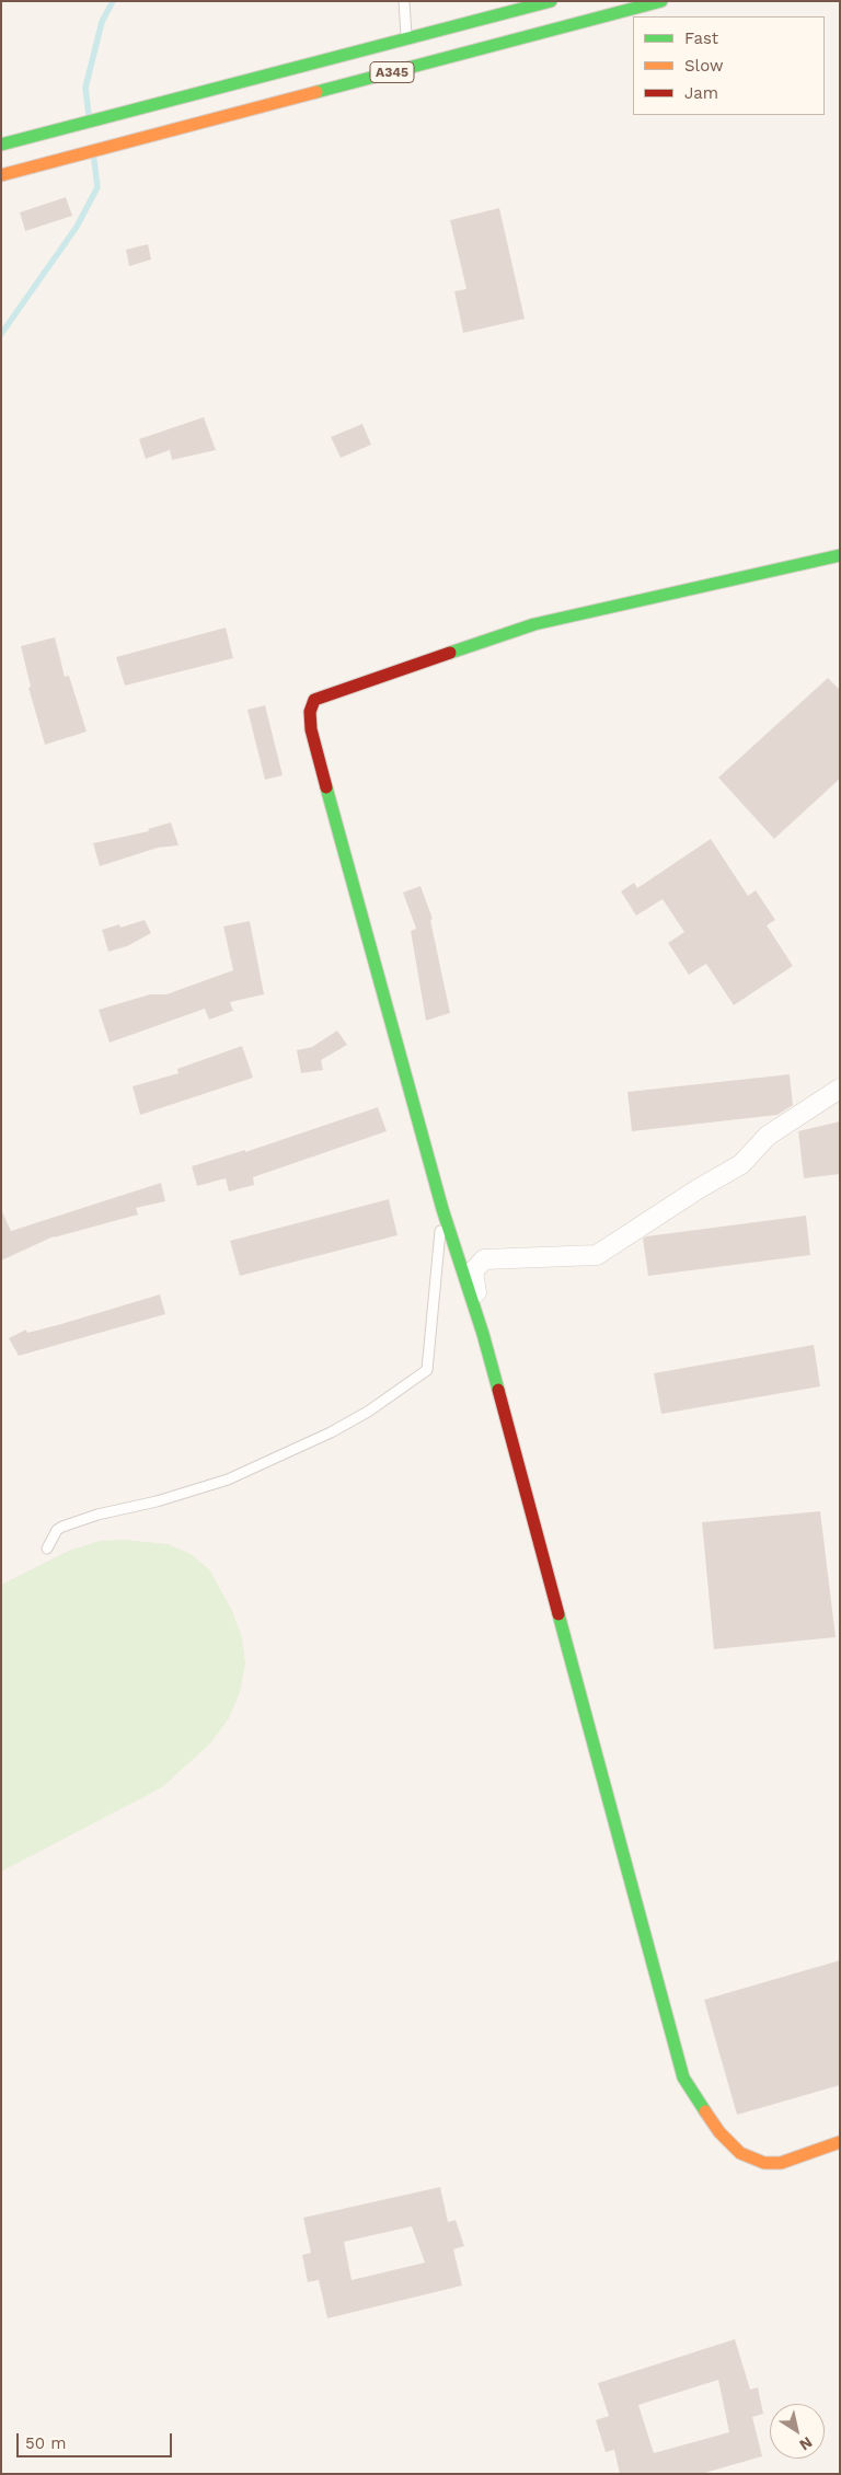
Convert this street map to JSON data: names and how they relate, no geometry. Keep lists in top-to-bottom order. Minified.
{"streets":{"main road":["A345"]},"legend":["Fast","Slow","Jam"],"scale_bar":"50 m","north":"bottom right"}
